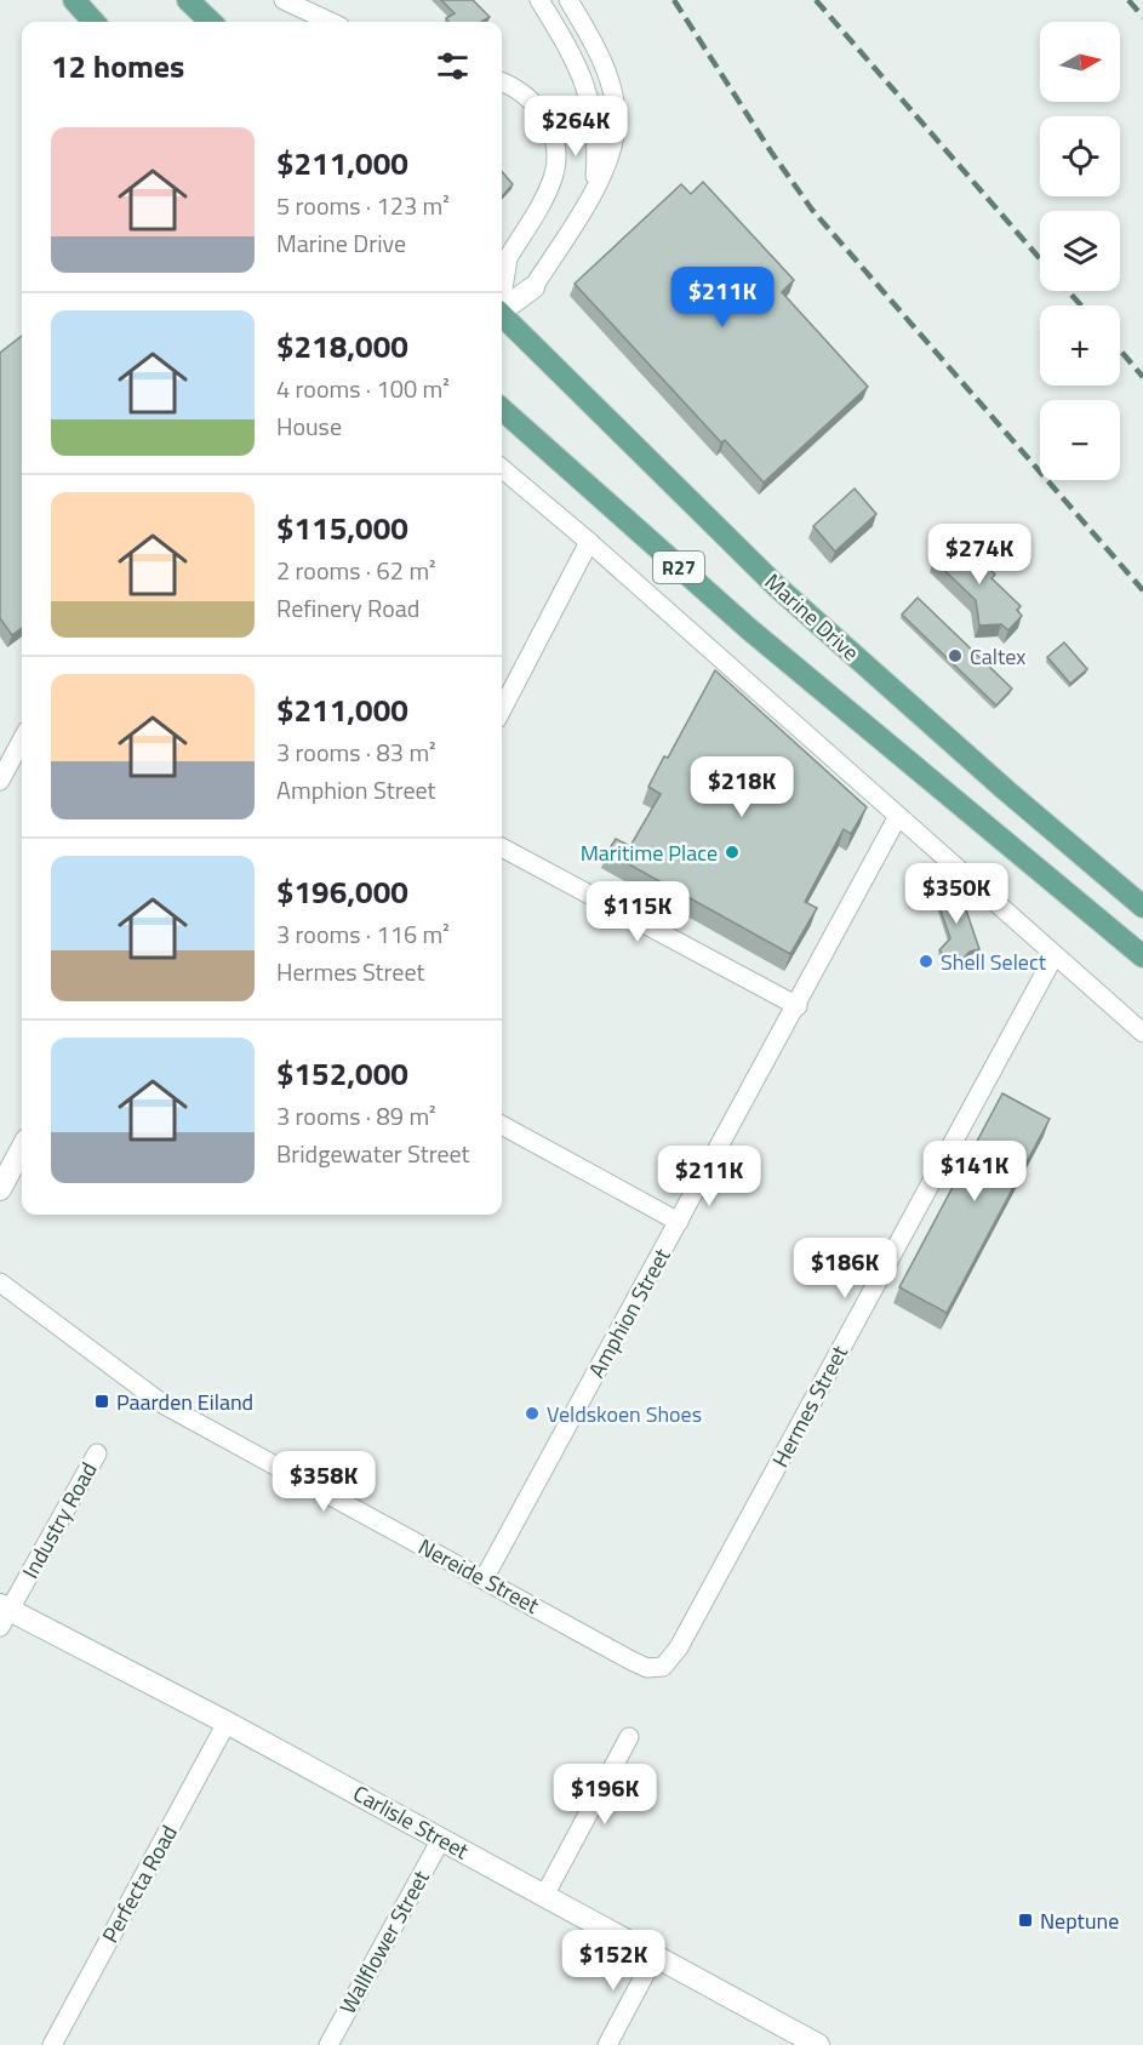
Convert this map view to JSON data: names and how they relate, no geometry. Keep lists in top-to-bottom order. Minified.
{"streets":{"main road":["R27","Marine Drive"],"street":["Amphion Street","Hermes Street","Industry Road","Nereide Street","Carlisle Street","Perfecta Road","Wallflower Street"]},"crossings":[["Amphion Street","Nereide Street"],["Hermes Street","Nereide Street"],["Industry Road","Carlisle Street"],["Carlisle Street","Perfecta Road"],["Carlisle Street","Wallflower Street"]],"places":{"other":["Caltex","Maritime Place","Shell Select","Veldskoen Shoes"],"transit":["Paarden Eiland","Neptune"]},"north":"right","page":{"map_buttons":["+","−"],"heading":"12 homes","price":["$264K","$211K","$274K","$218K","$350K","$115K","$141K","$211K","$186K","$358K","$196K","$152K"],"list":[{"name":"$211,000","note":"5 rooms · 123 m² · Marine Drive"},{"name":"$218,000","note":"4 rooms · 100 m² · House"},{"name":"$115,000","note":"2 rooms · 62 m² · Refinery Road"},{"name":"$211,000","note":"3 rooms · 83 m² · Amphion Street"},{"name":"$196,000","note":"3 rooms · 116 m² · Hermes Street"},{"name":"$152,000","note":"3 rooms · 89 m² · Bridgewater Street"}]}}
